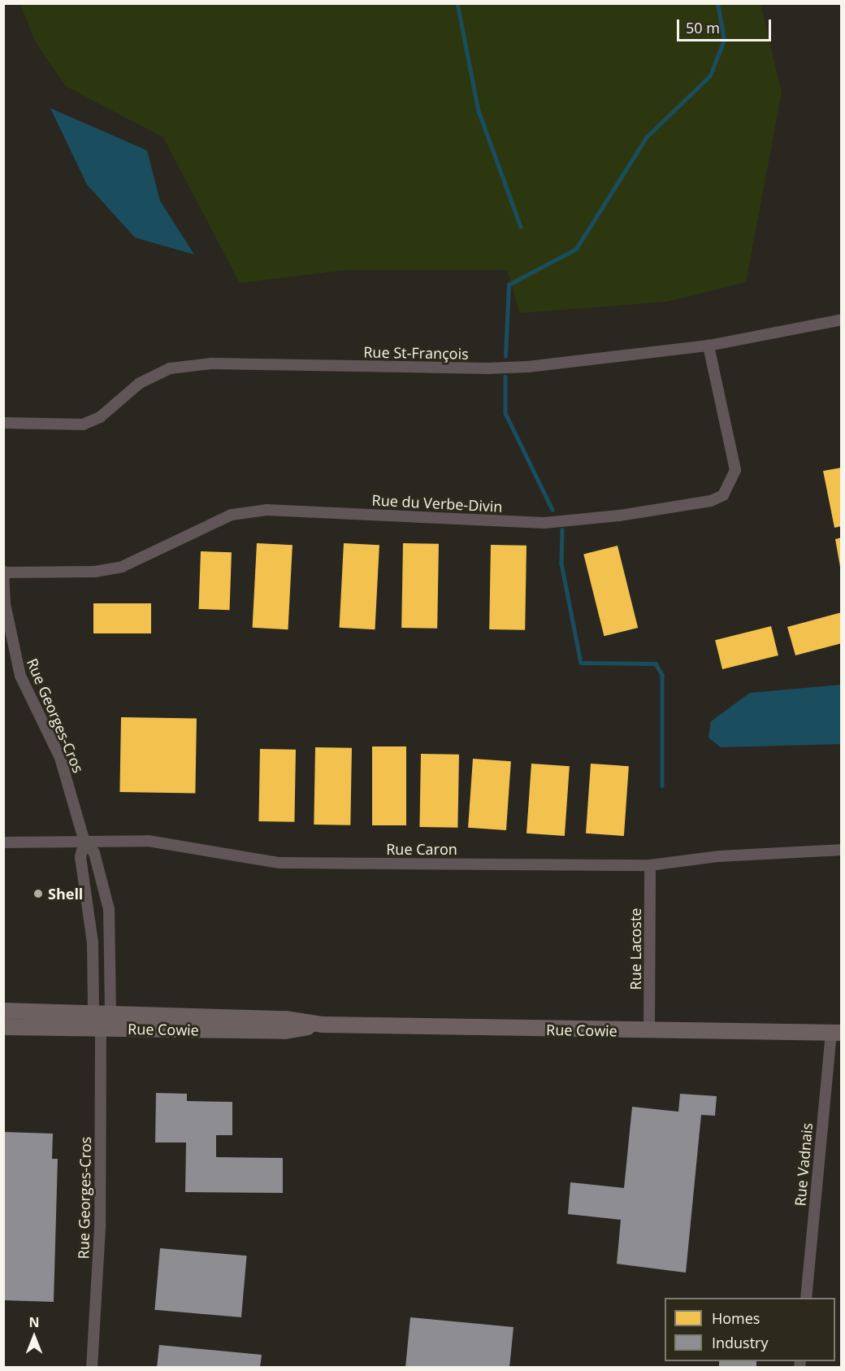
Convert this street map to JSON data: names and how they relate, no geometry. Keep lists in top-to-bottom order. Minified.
{"streets":{"main road":["Rue Cowie"],"street":["Rue St-François","Rue du Verbe-Divin","Rue Georges-Cros","Rue Caron","Rue Lacoste","Rue Vadnais"]},"crossings":[["Rue St-François","Rue du Verbe-Divin"],["Rue du Verbe-Divin","Rue Georges-Cros"],["Rue Georges-Cros","Rue Caron"],["Rue Georges-Cros","Rue Cowie"],["Rue Caron","Rue Lacoste"],["Rue Lacoste","Rue Cowie"],["Rue Cowie","Rue Vadnais"]],"places":["Shell"],"legend":["Homes","Industry"],"scale_bar":"50 m","north":"top"}
